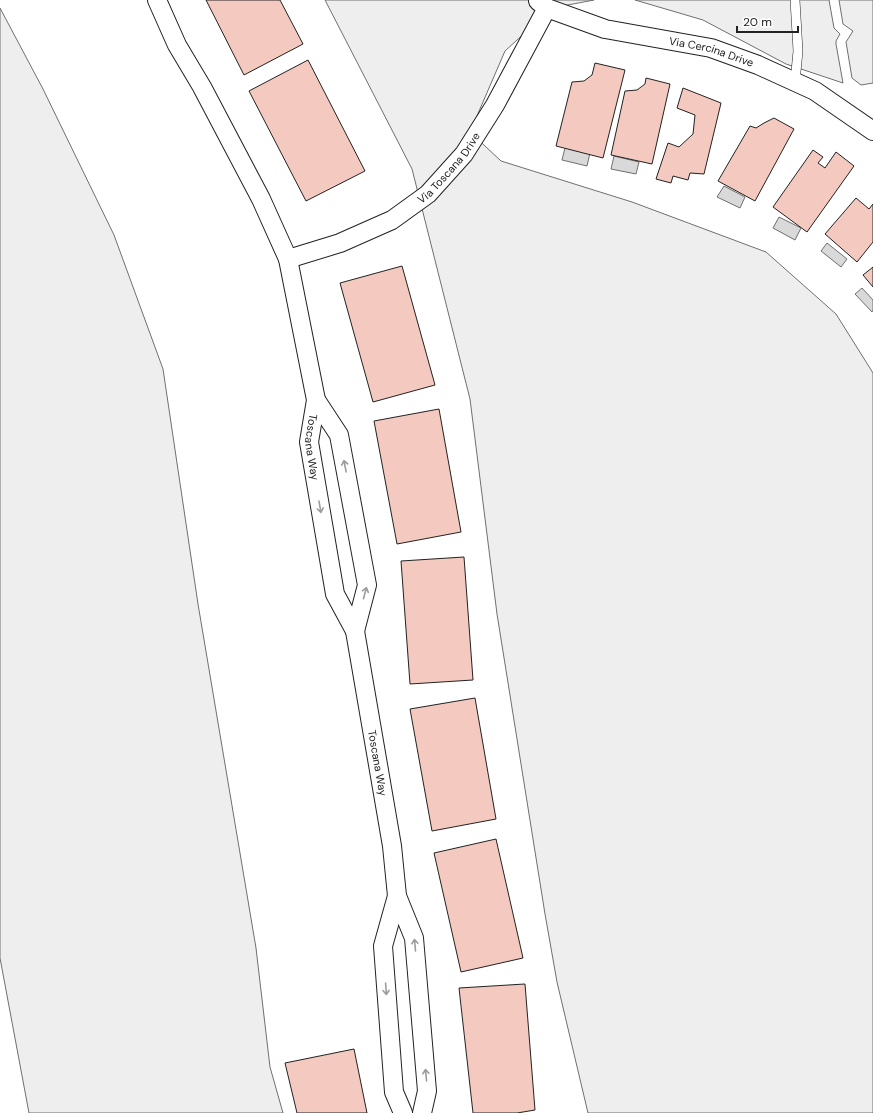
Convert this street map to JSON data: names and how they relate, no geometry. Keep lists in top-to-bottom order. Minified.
{"streets":{"street":["Via Cercina Drive","Via Toscana Drive","Toscana Way"]},"crossings":[["Via Cercina Drive","Via Toscana Drive"],["Via Toscana Drive","Toscana Way"]],"scale_bar":"20 m"}
